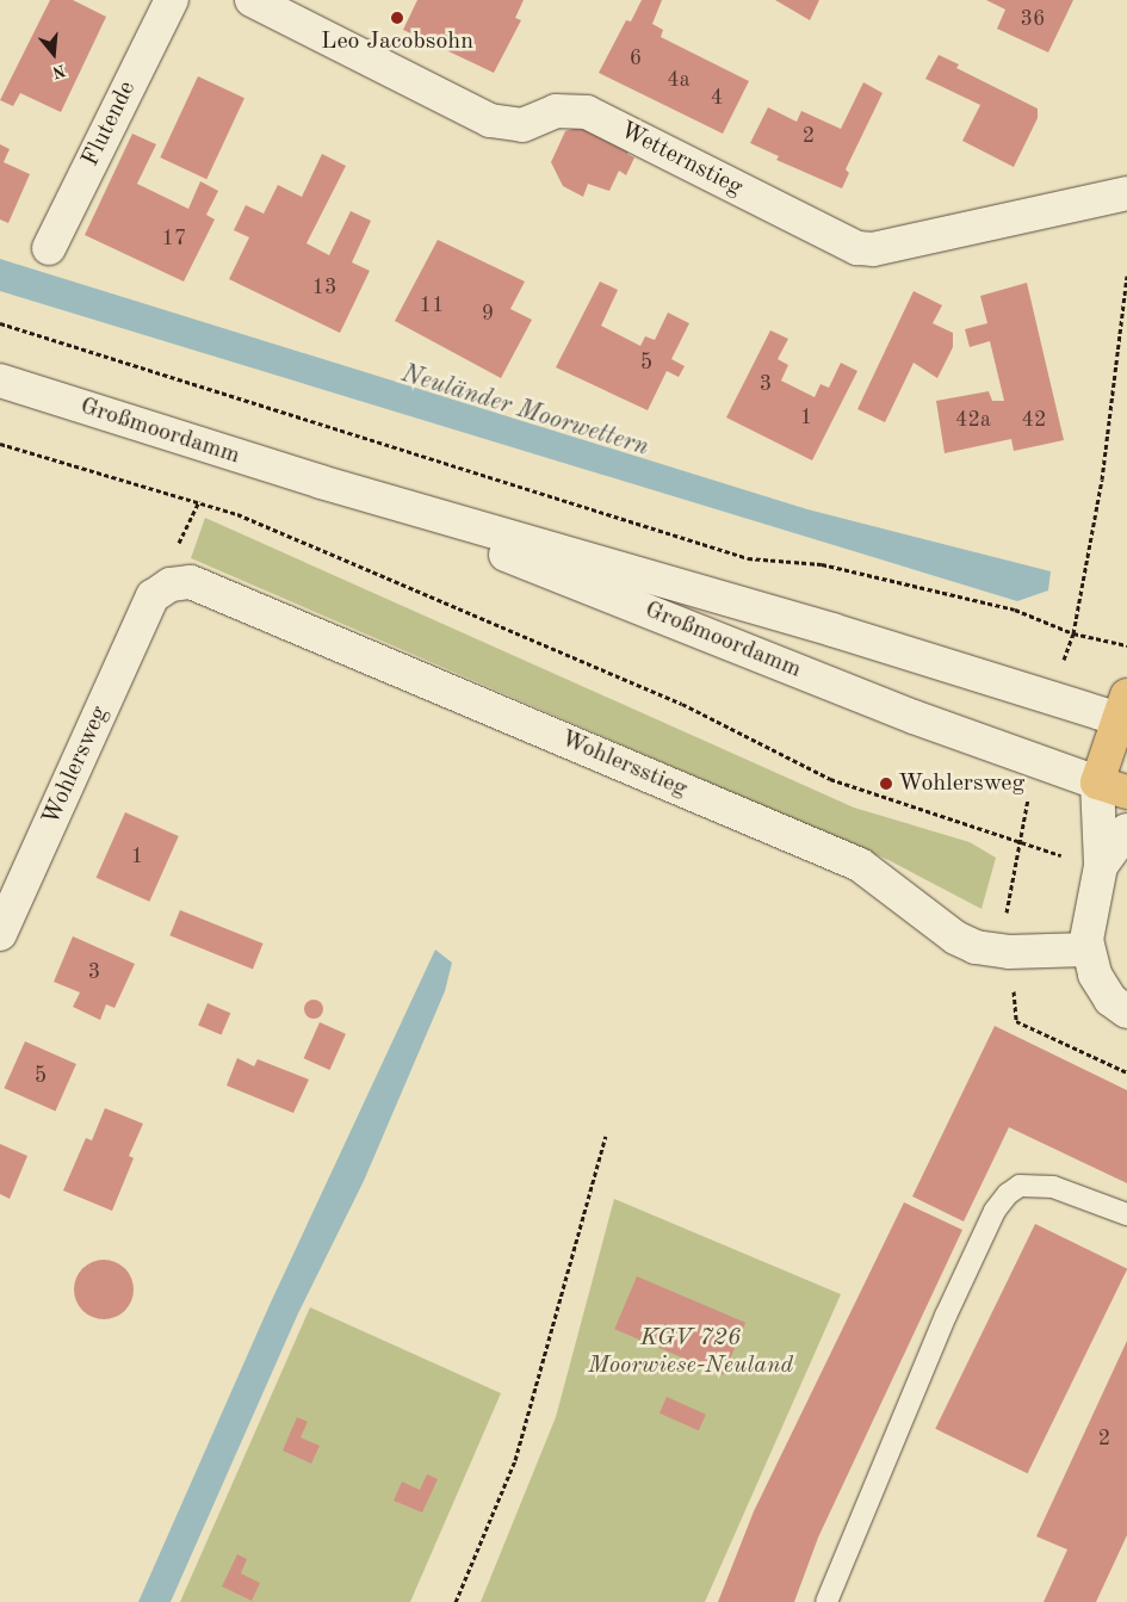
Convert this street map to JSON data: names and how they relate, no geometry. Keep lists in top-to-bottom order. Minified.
{"streets":{"street":["Flutende","Wetternstieg","Großmoordamm","Wohlersstieg","Wohlersweg"]},"crossings":[["Wohlersstieg","Wohlersweg"]],"water":["Neuländer Moorwettern"],"parks":["KGV 726 Moorwiese-Neuland"],"places":["Leo Jacobsohn","Wohlersweg"],"house_numbers":["36","6","4a","4","2","17","13","11","9","5","3","1","42a","42","1","3","5","2"],"north":"bottom"}
